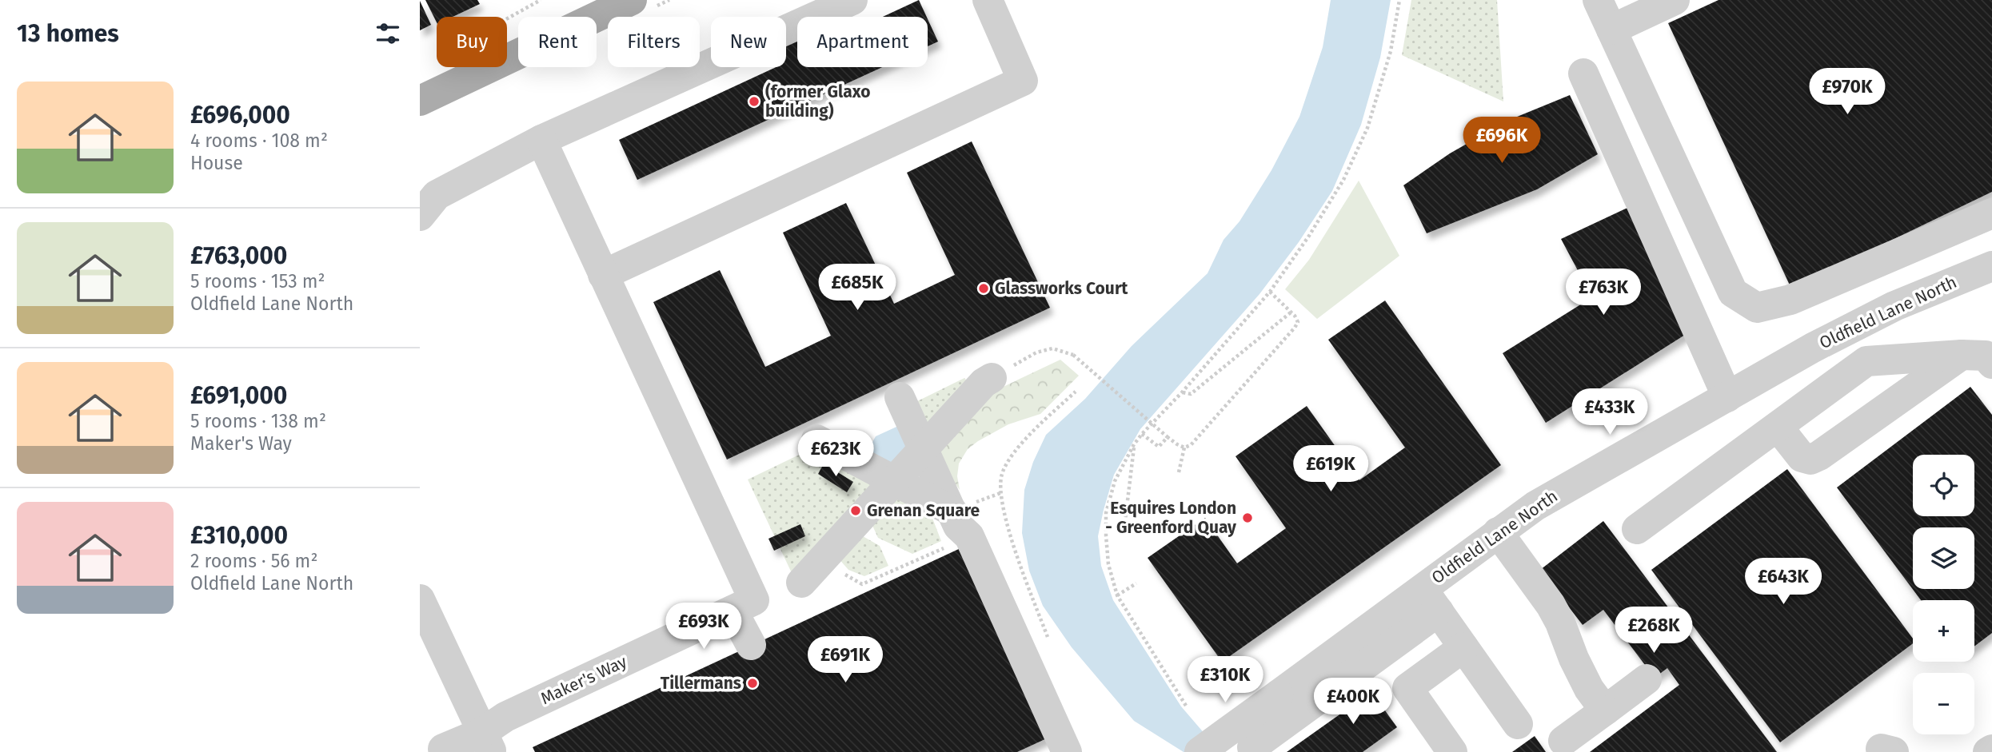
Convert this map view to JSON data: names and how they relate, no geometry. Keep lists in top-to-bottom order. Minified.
{"streets":{"street":["Oldfield Lane North","Maker's Way"]},"places":["(former Glaxo building)","Glassworks Court","Grenan Square","Esquires London - Greenford Quay","Tillermans"],"page":{"heading":"13 homes","chip":["Buy","Rent","Filters","New","Apartment"],"list":[{"name":"£696,000","note":"4 rooms · 108 m² · House"},{"name":"£763,000","note":"5 rooms · 153 m² · Oldfield Lane North"},{"name":"£691,000","note":"5 rooms · 138 m² · Maker's Way"},{"name":"£310,000","note":"2 rooms · 56 m² · Oldfield Lane North"}],"price":["£970K","£696K","£685K","£763K","£433K","£623K","£619K","£643K","£693K","£268K","£691K","£310K","£400K"],"map_buttons":["+","−"]}}
